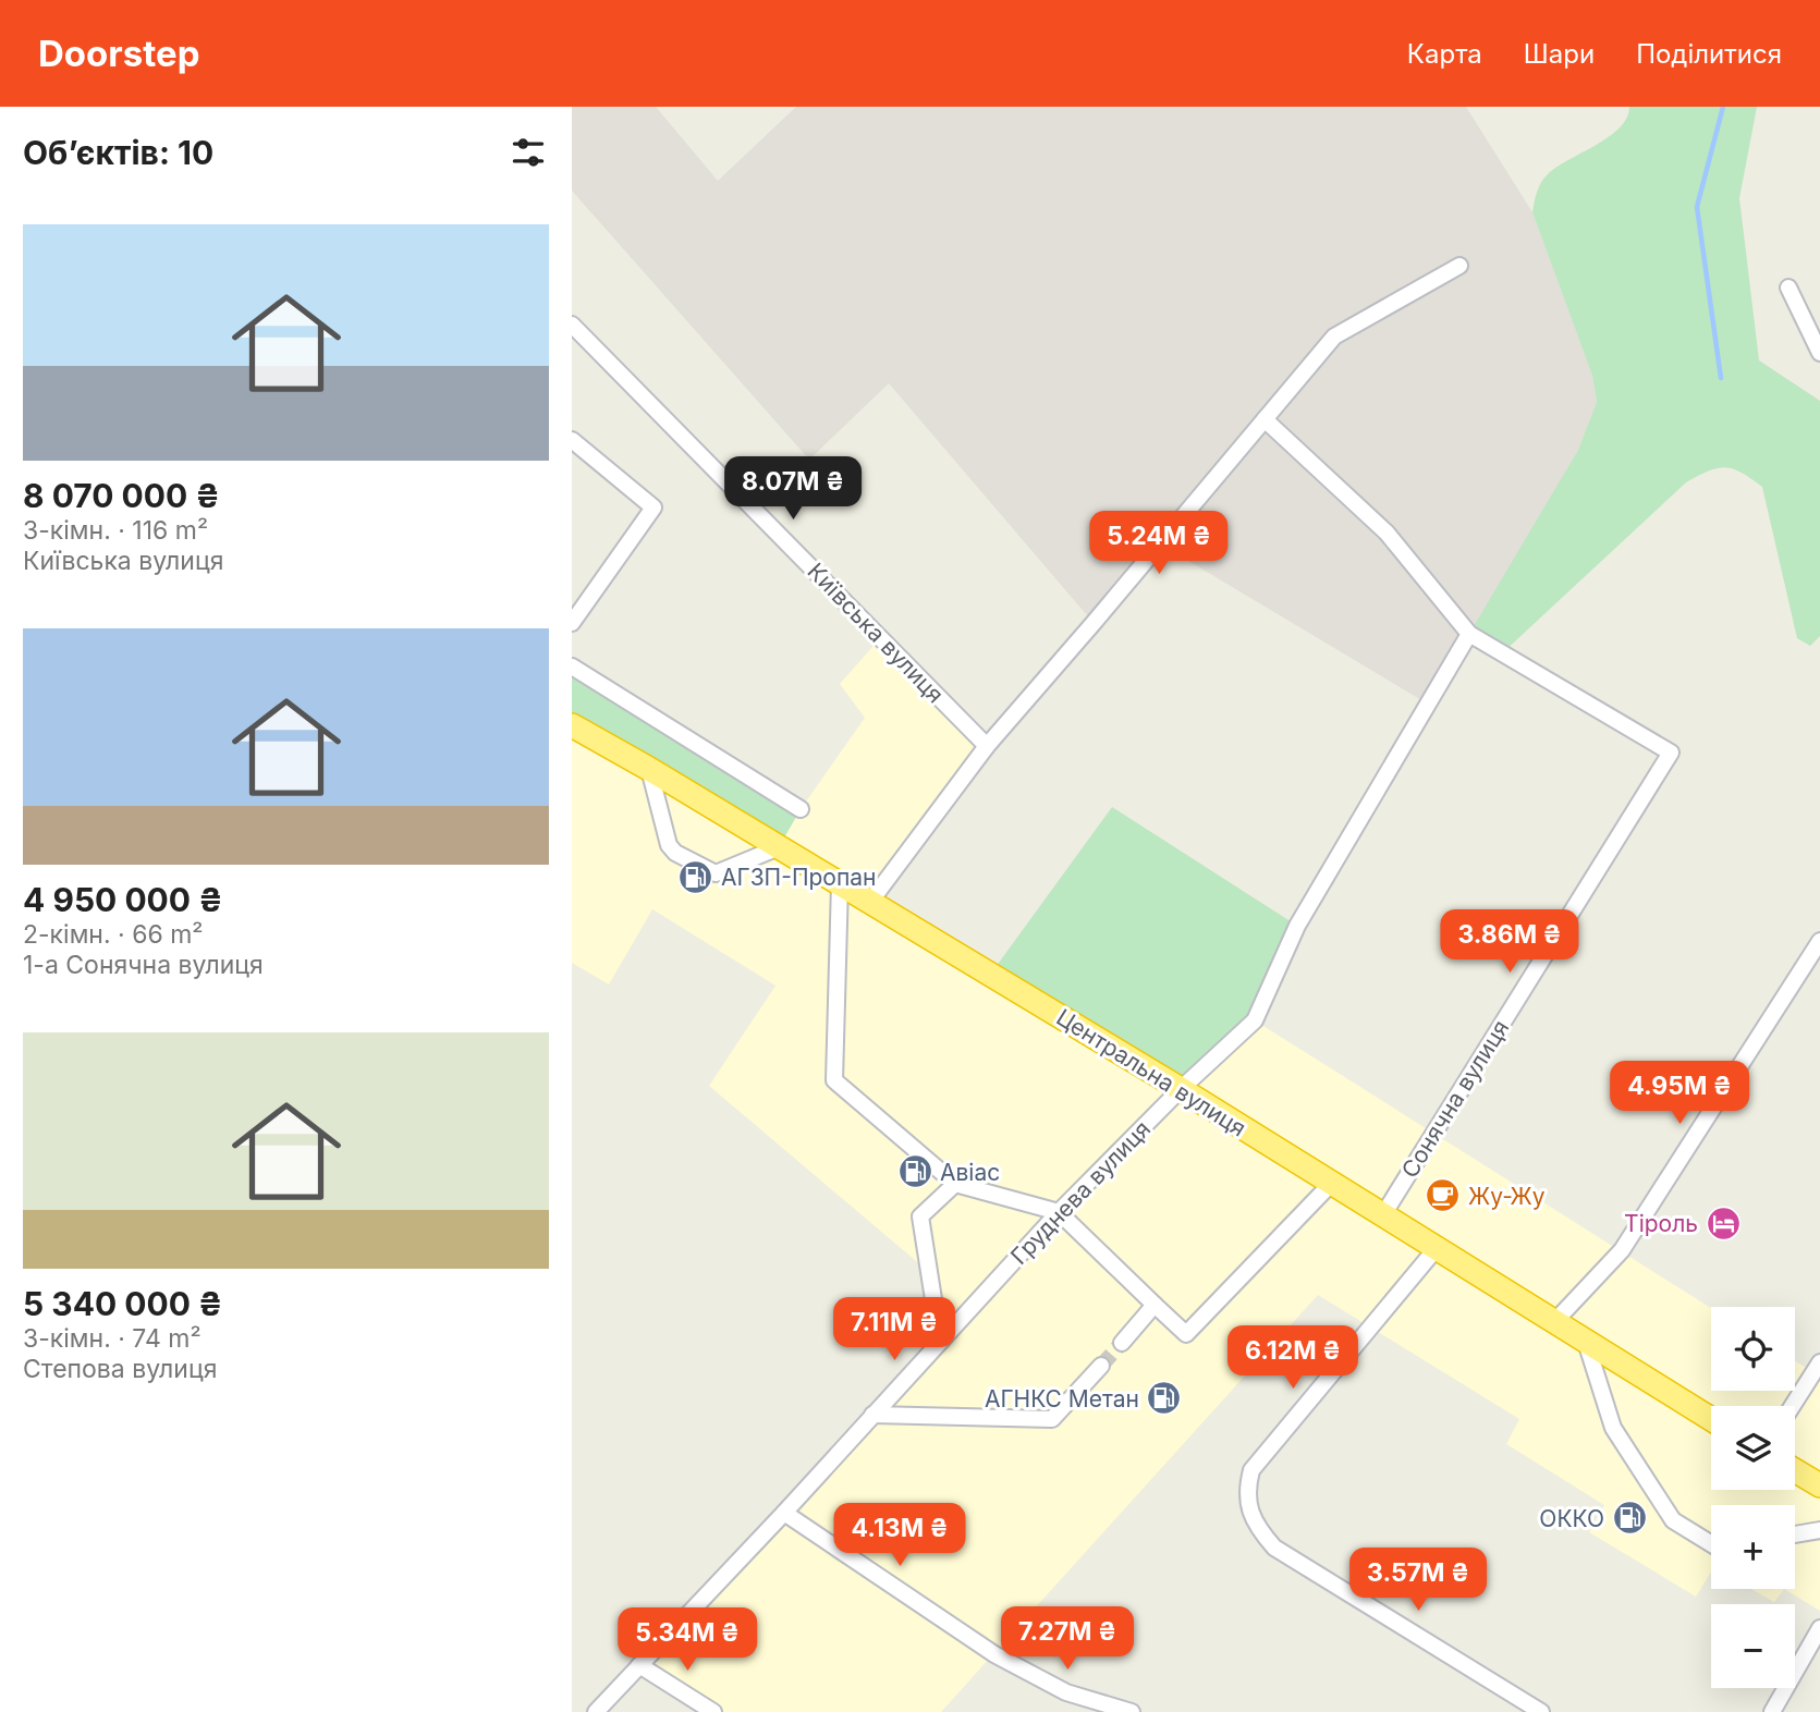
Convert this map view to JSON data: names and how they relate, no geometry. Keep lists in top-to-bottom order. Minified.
{"streets":{"highway":["Центральна вулиця"],"street":["Київська вулиця","Сонячна вулиця","Груднева вулиця"]},"crossings":[["Центральна вулиця","Сонячна вулиця"],["Центральна вулиця","Груднева вулиця"],["Сонячна вулиця","Груднева вулиця"]],"places":{"fuel station":["АГЗП-Пропан","Авіас","АГНКС Метан","ОККО"],"cafe":["Жу-Жу"],"hotel":["Тіроль"]},"page":{"header":"Doorstep","nav":["Карта","Шари","Поділитися"],"heading":"Об’єктів: 10","list":[{"name":"8 070 000 ₴","note":"3-кімн. · 116 m² · Київська вулиця"},{"name":"4 950 000 ₴","note":"2-кімн. · 66 m² · 1-а Сонячна вулиця"},{"name":"5 340 000 ₴","note":"3-кімн. · 74 m² · Степова вулиця"}],"price":["8.07M ₴","5.24M ₴","3.86M ₴","4.95M ₴","7.11M ₴","6.12M ₴","4.13M ₴","3.57M ₴","7.27M ₴","5.34M ₴"],"map_buttons":["+","−"]}}
